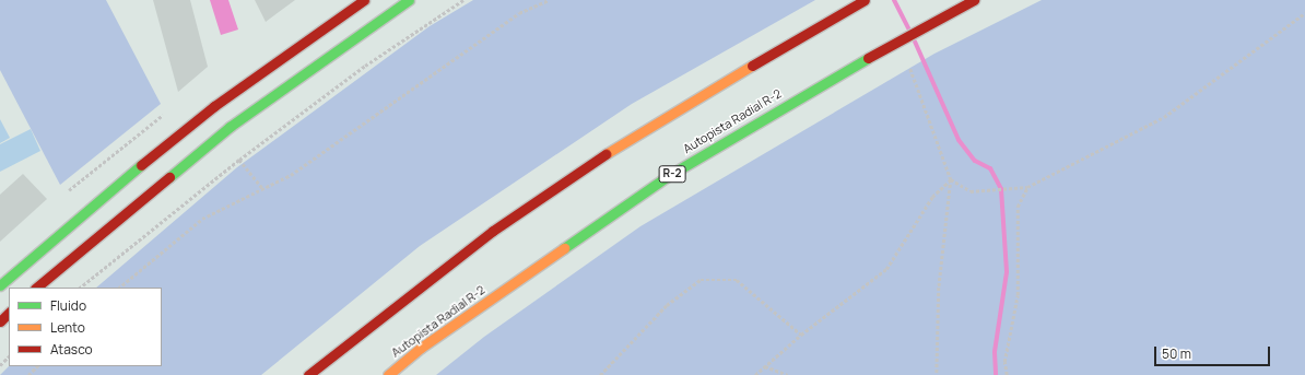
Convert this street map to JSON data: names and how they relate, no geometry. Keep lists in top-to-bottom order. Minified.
{"streets":{"main road":["Autopista Radial R-2","R-2"]},"legend":["Fluido","Lento","Atasco"],"scale_bar":"50 m"}
